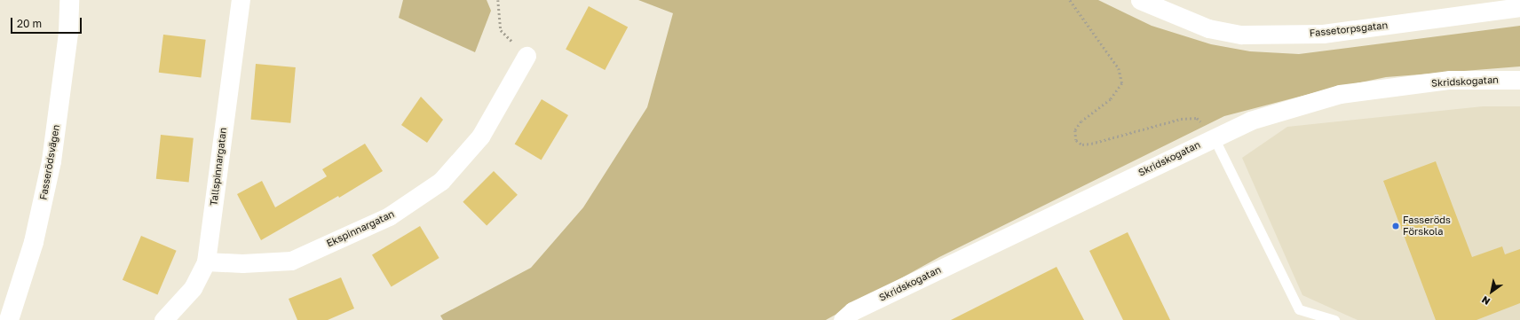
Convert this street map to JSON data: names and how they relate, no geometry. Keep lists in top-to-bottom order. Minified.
{"streets":{"street":["Fassetorpsgatan","Skridskogatan","Fasserödsvägen","Tallspinnargatan","Ekspinnargatan"]},"crossings":[["Tallspinnargatan","Ekspinnargatan"]],"places":["Fasseröds Förskola"],"scale_bar":"20 m","north":"bottom left"}
